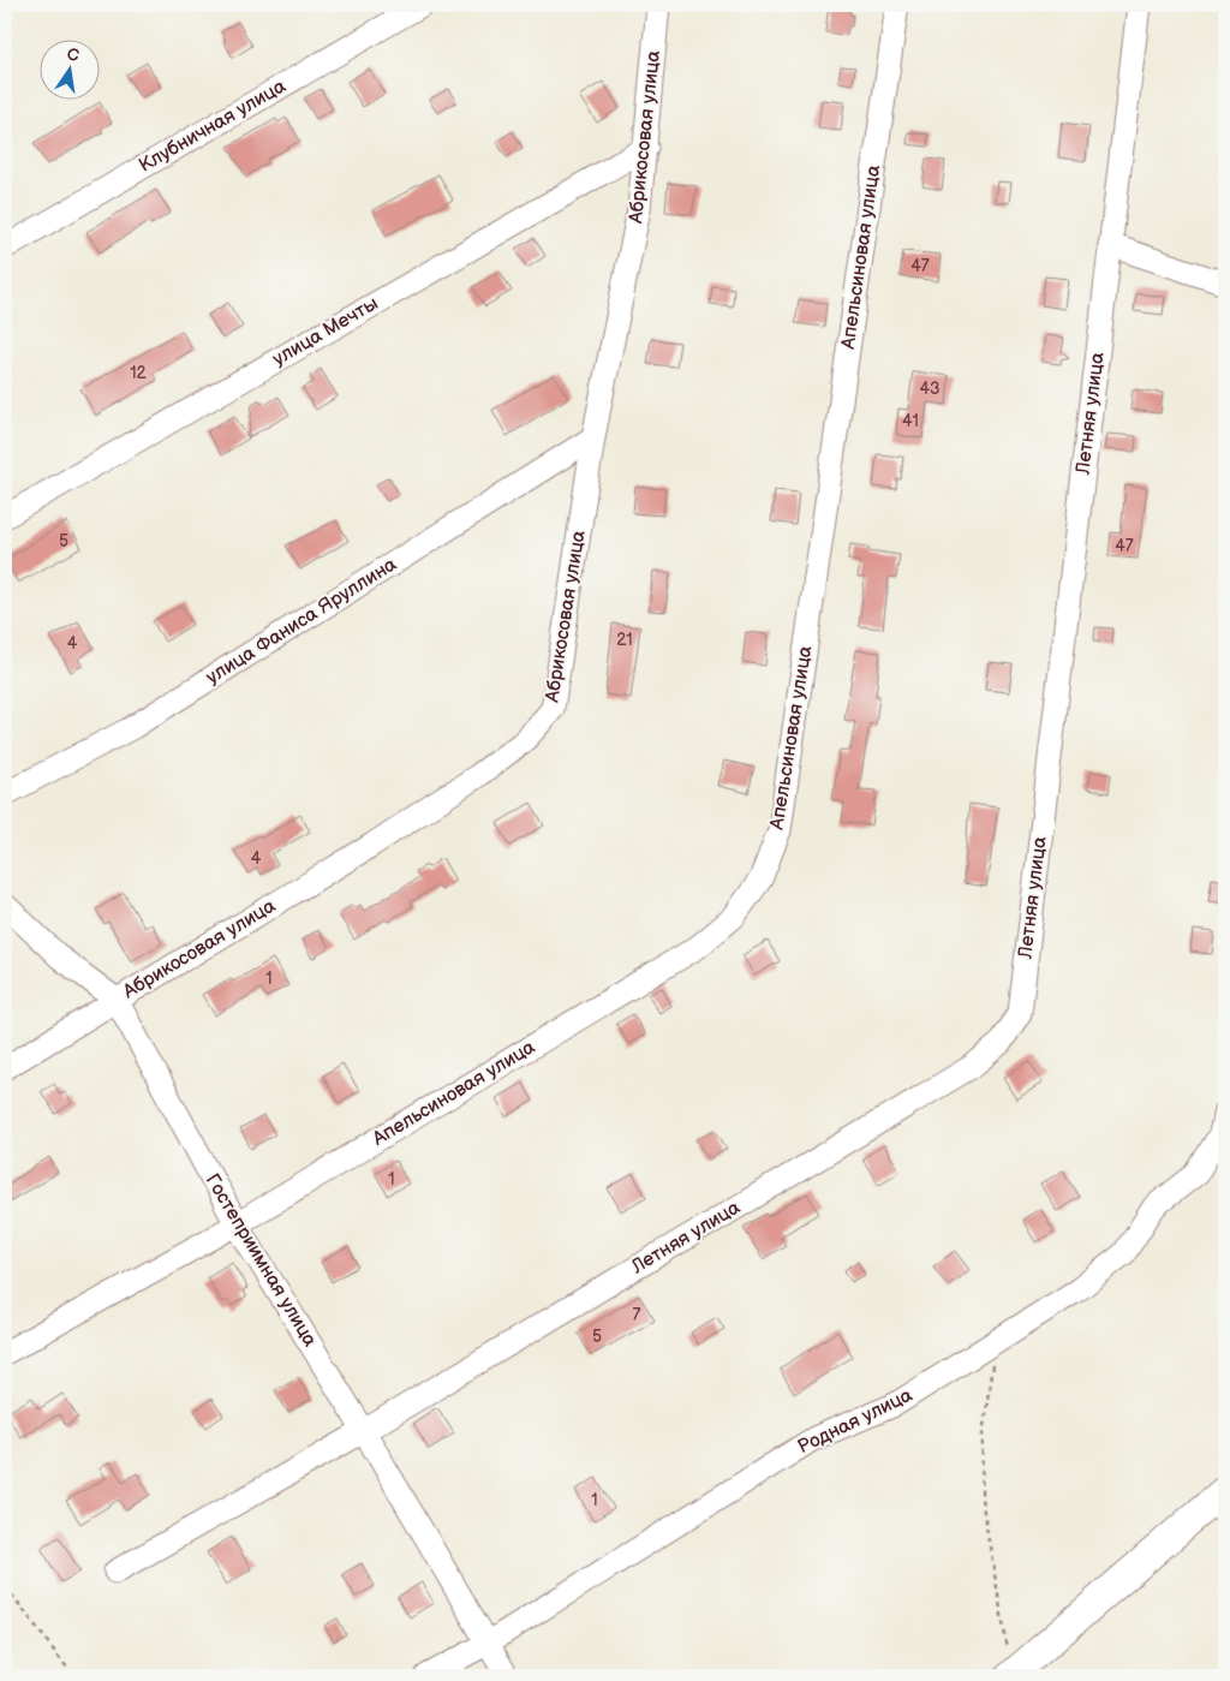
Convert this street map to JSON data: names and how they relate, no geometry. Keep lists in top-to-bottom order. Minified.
{"streets":{"street":["Клубничная улица","Абрикосовая улица","Апельсиновая улица","улица Мечты","Летняя улица","улица Фаниса Яруллина","Гостеприимная улица","Родная улица"]},"crossings":[["Абрикосовая улица","улица Мечты"],["Абрикосовая улица","улица Фаниса Яруллина"],["Абрикосовая улица","Гостеприимная улица"],["Апельсиновая улица","Гостеприимная улица"],["Летняя улица","Гостеприимная улица"],["Гостеприимная улица","Родная улица"]],"house_numbers":["47","12","43","41","5","47","21","4","4","1","1","7","5","1"],"north":"top"}
